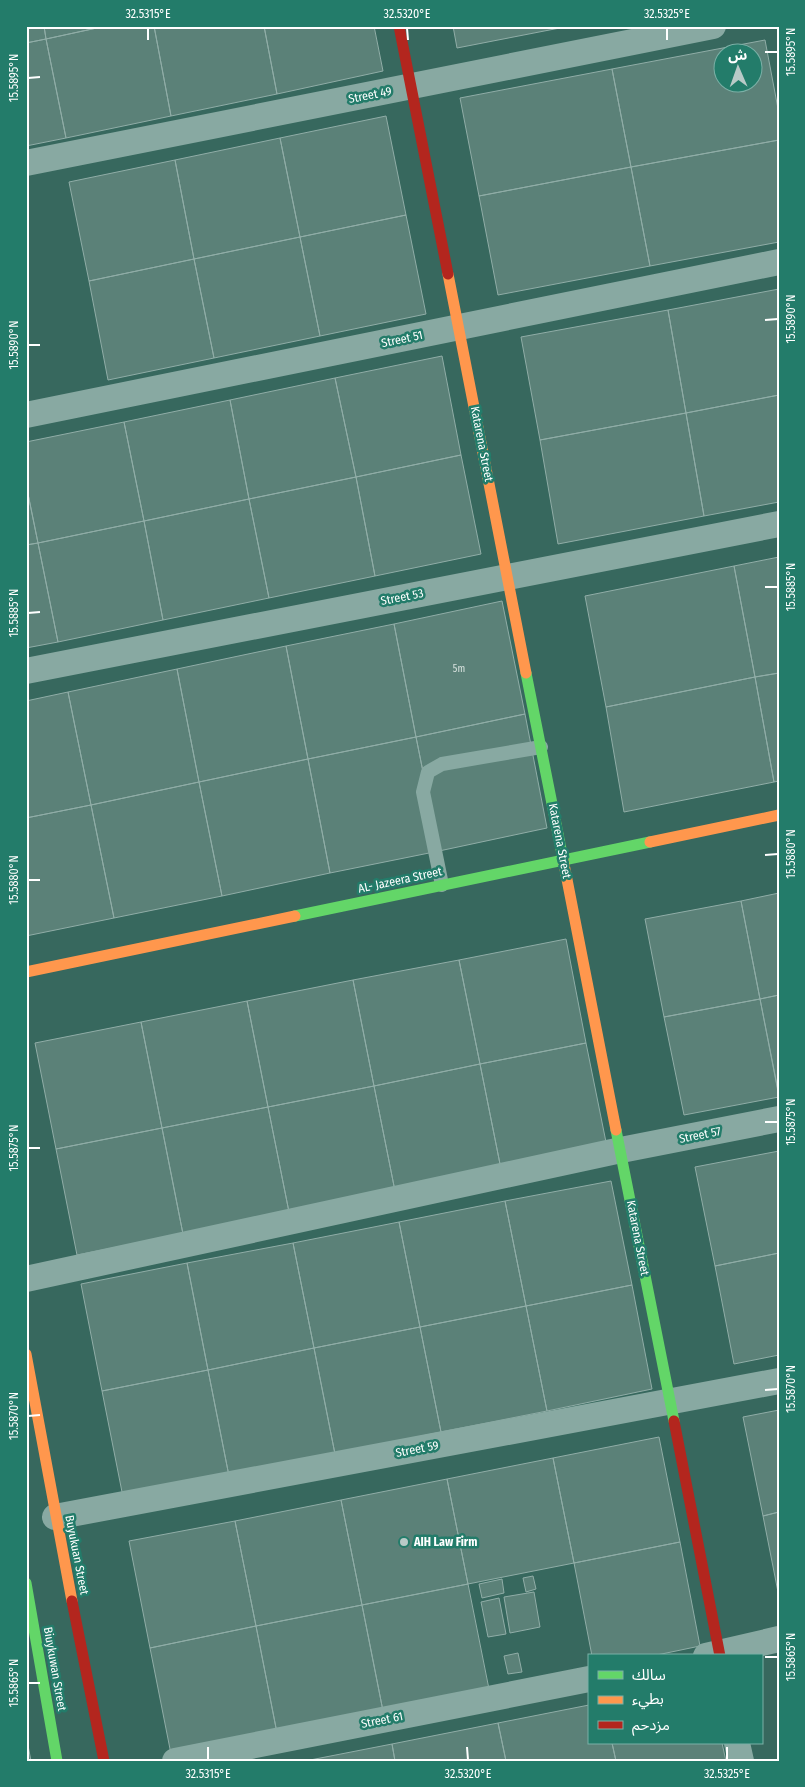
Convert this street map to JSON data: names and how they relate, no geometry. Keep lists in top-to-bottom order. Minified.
{"streets":{"street":["Street 49","Street 51","Katarena Street","Street 53","AL- Jazeera Street","Street 57","Street 59","Buyukuan Street","Biuykuwan Street","Street 61"]},"crossings":[["Street 49","Katarena Street"],["Street 51","Katarena Street"],["Katarena Street","Street 53"],["Katarena Street","AL- Jazeera Street"],["Katarena Street","Street 57"],["Katarena Street","Street 59"],["Street 59","Buyukuan Street"]],"places":["AIH Law Firm"],"house_numbers":["5m"],"legend":["سالك","بطيء","مزدحم"],"north":"top","coordinates":["32.5315°E","32.5320°E","32.5325°E","15.5895°N","15.5890°N","15.5885°N","15.5880°N","15.5875°N","15.5870°N","15.5865°N"]}
